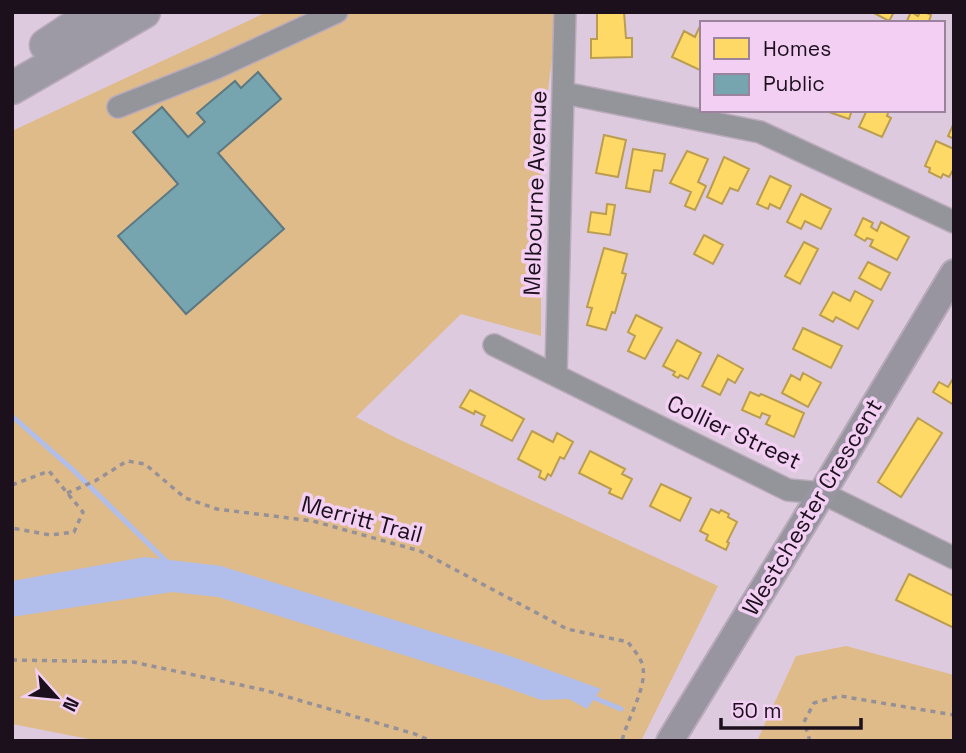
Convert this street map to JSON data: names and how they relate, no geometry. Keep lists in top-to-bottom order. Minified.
{"streets":{"main road":["Westchester Crescent"],"street":["Melbourne Avenue","Collier Street"],"path":["Merritt Trail"]},"crossings":[["Melbourne Avenue","Collier Street"],["Collier Street","Westchester Crescent"]],"legend":["Homes","Public"],"scale_bar":"50 m","north":"bottom right"}
